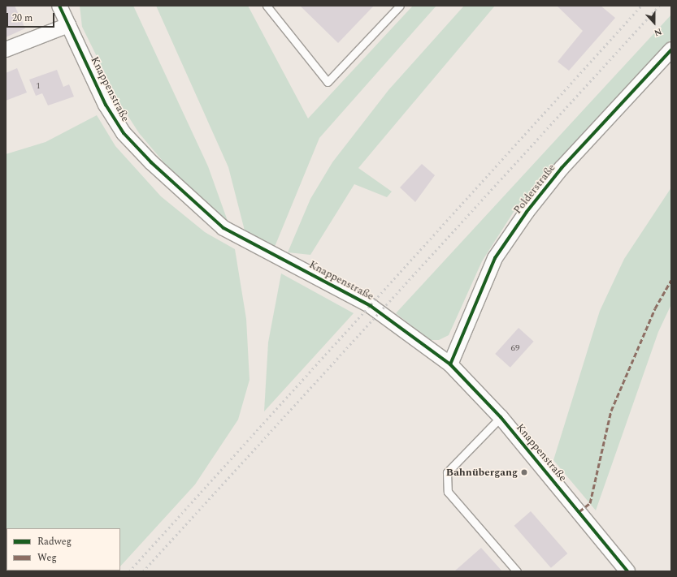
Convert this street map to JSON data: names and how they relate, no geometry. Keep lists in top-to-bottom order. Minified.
{"streets":{"street":["Knappenstraße","Polderstraße"]},"crossings":[["Knappenstraße","Polderstraße"]],"places":["Bahnübergang"],"house_numbers":["1","69"],"legend":["Radweg","Weg"],"scale_bar":"20 m","north":"bottom"}
